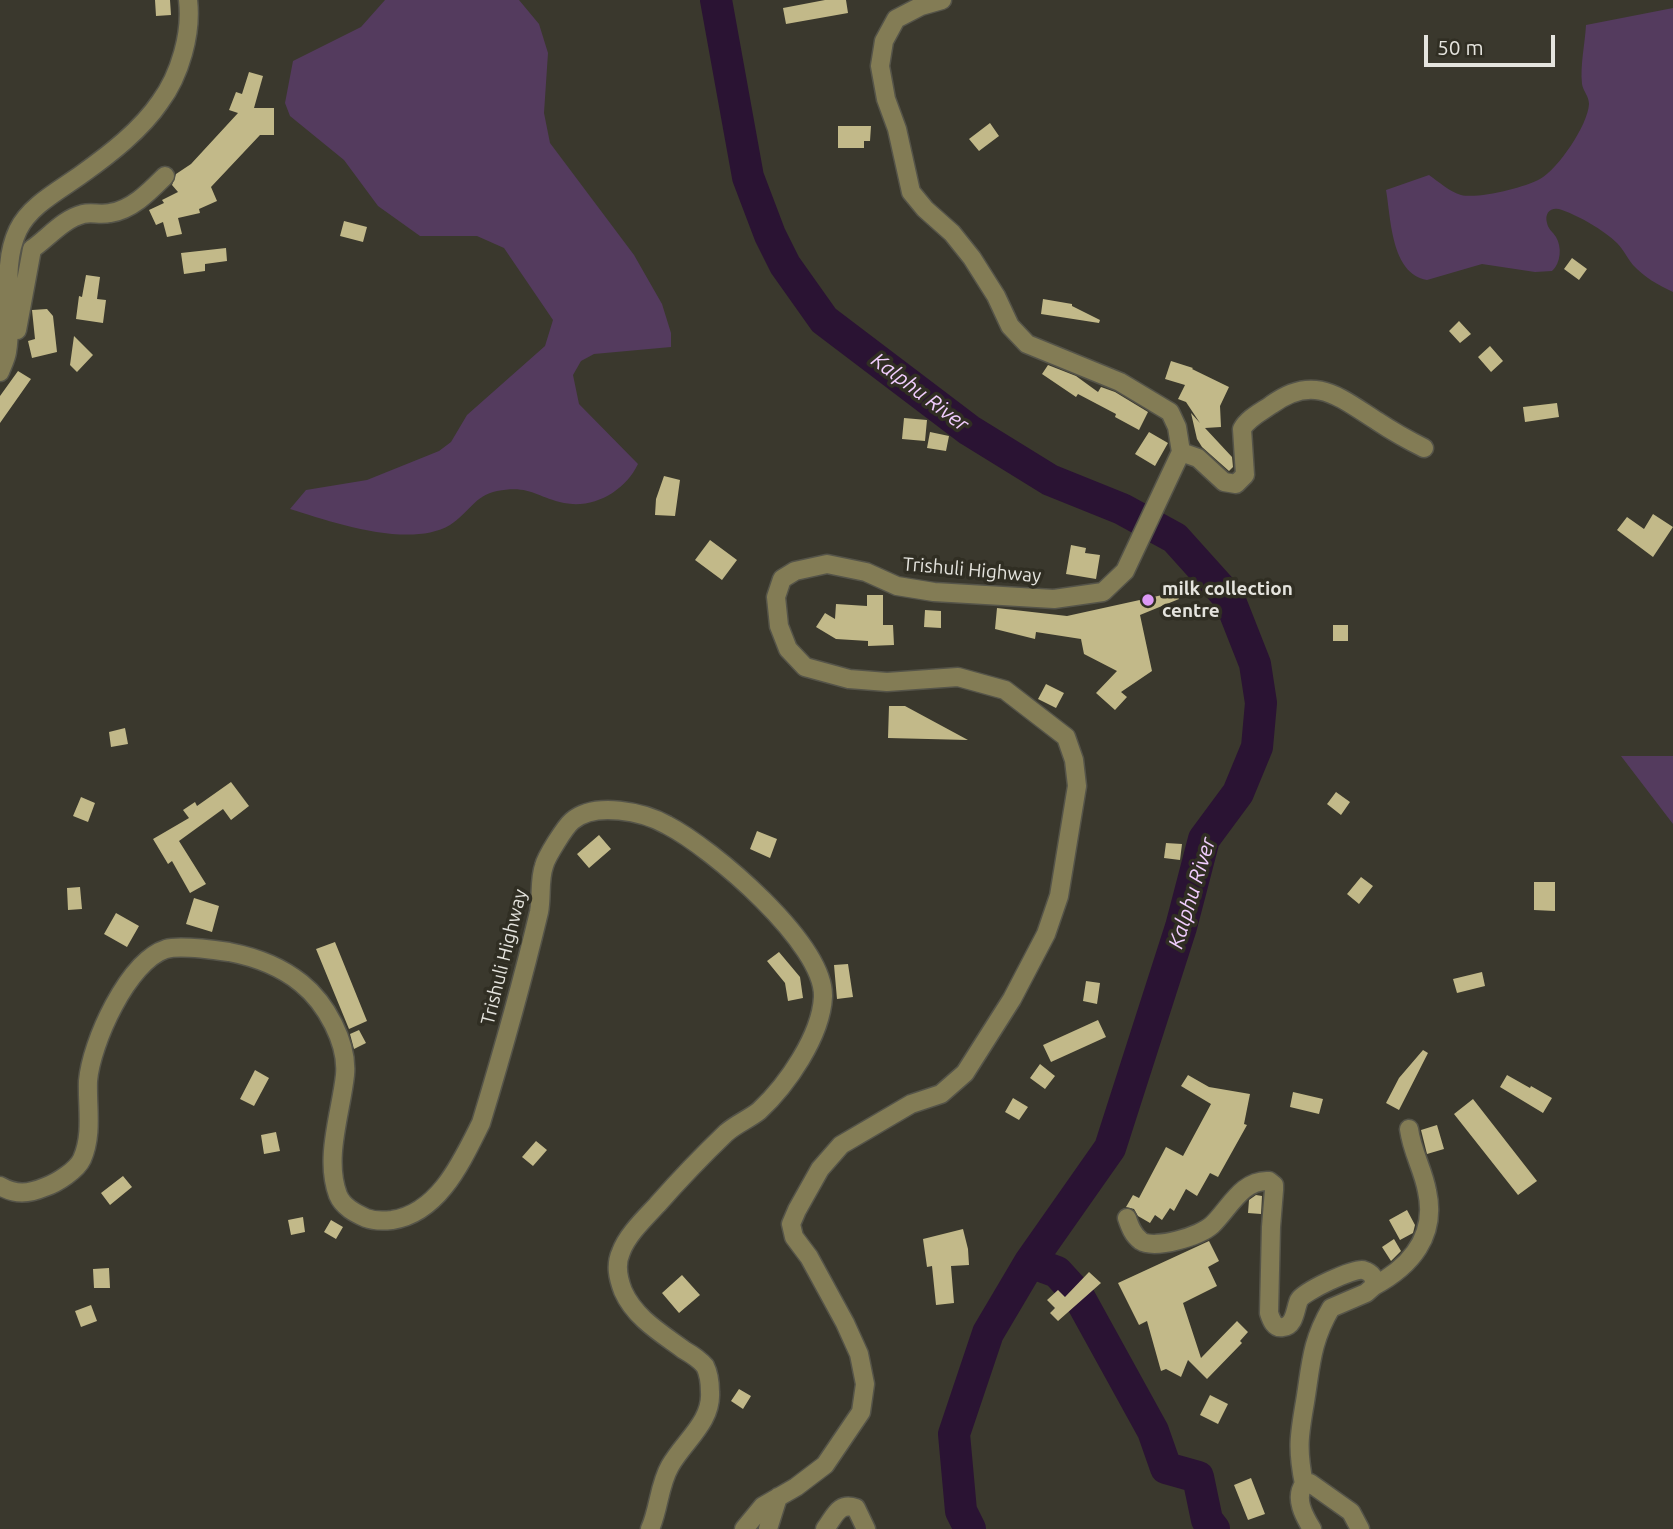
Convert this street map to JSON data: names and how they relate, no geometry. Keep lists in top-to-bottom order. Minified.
{"streets":{"street":["Trishuli Highway"]},"water":["Kalphu River"],"places":["milk collection centre"],"scale_bar":"50 m"}
